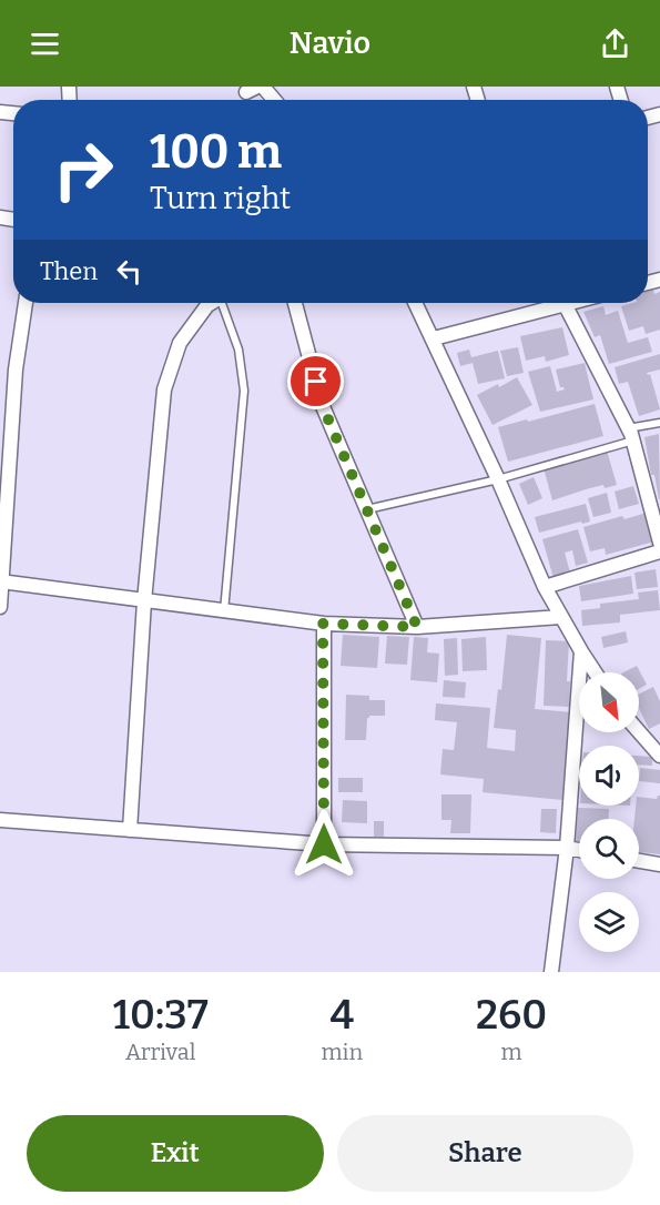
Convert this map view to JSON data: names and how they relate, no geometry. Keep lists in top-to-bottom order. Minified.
{"north":"bottom right","page":{"header":"Navio","turn":["100 m","Turn right"],"then":"Then","eta":["10:37","Arrival","4","min","260","m"],"buttons":["Exit","Share"]}}
